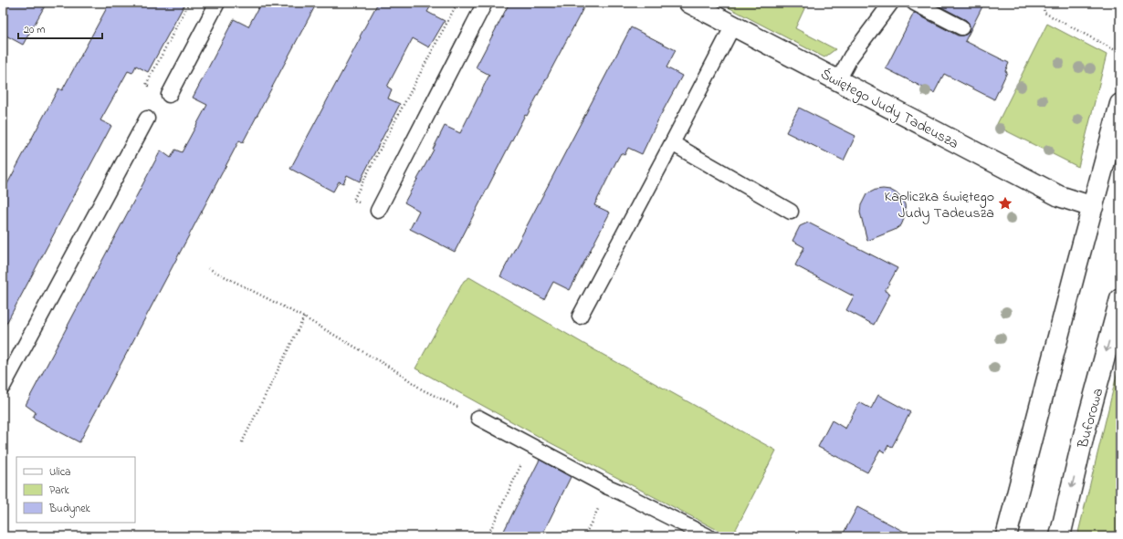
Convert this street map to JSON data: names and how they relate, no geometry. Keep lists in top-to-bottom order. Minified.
{"streets":{"street":["Świętego Judy Tadeusza","Buforowa"]},"places":{"place":["Kapliczka świętego Judy Tadeusza"]},"legend":["Ulica","Park","Budynek"],"scale_bar":"20 m"}
